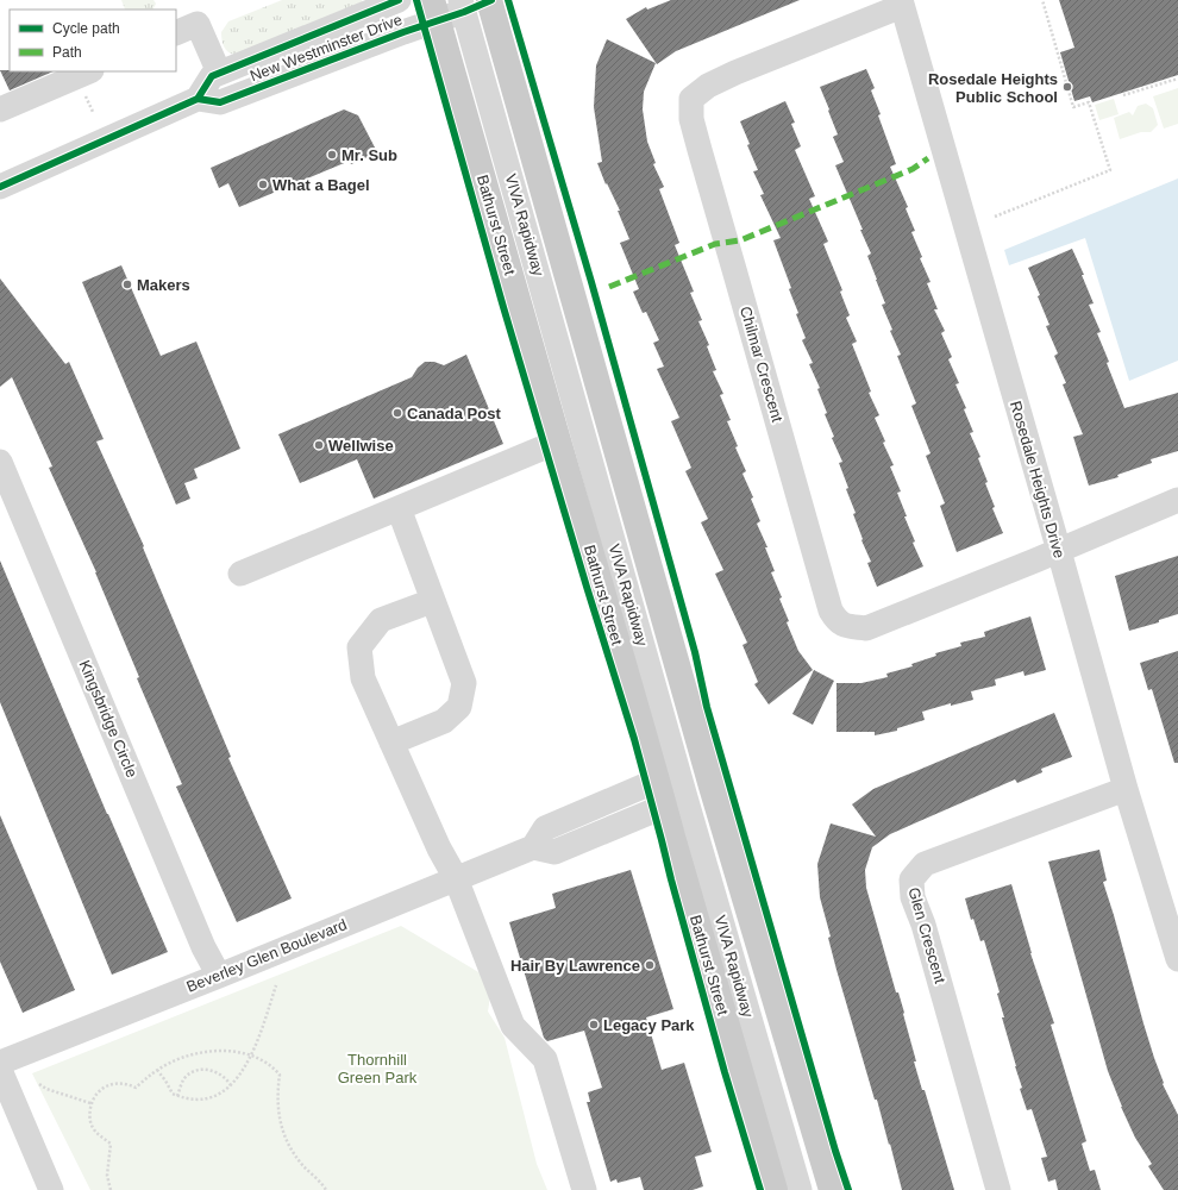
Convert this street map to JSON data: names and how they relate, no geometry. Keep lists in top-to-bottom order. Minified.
{"streets":{"main road":["Bathurst Street"],"street":["New Westminster Drive","VIVA Rapidway","Chilmar Crescent","Rosedale Heights Drive","Kingsbridge Circle","Glen Crescent","Beverley Glen Boulevard"]},"crossings":[["New Westminster Drive","Bathurst Street"],["New Westminster Drive","VIVA Rapidway"],["Bathurst Street","VIVA Rapidway"],["Chilmar Crescent","Rosedale Heights Drive"],["Rosedale Heights Drive","Glen Crescent"],["Kingsbridge Circle","Beverley Glen Boulevard"]],"parks":["Thornhill Green Park"],"places":["Rosedale Heights Public School","Mr. Sub","What a Bagel","Makers","Canada Post","Wellwise","Hair By Lawrence","Legacy Park"],"legend":["Cycle path","Path"]}
